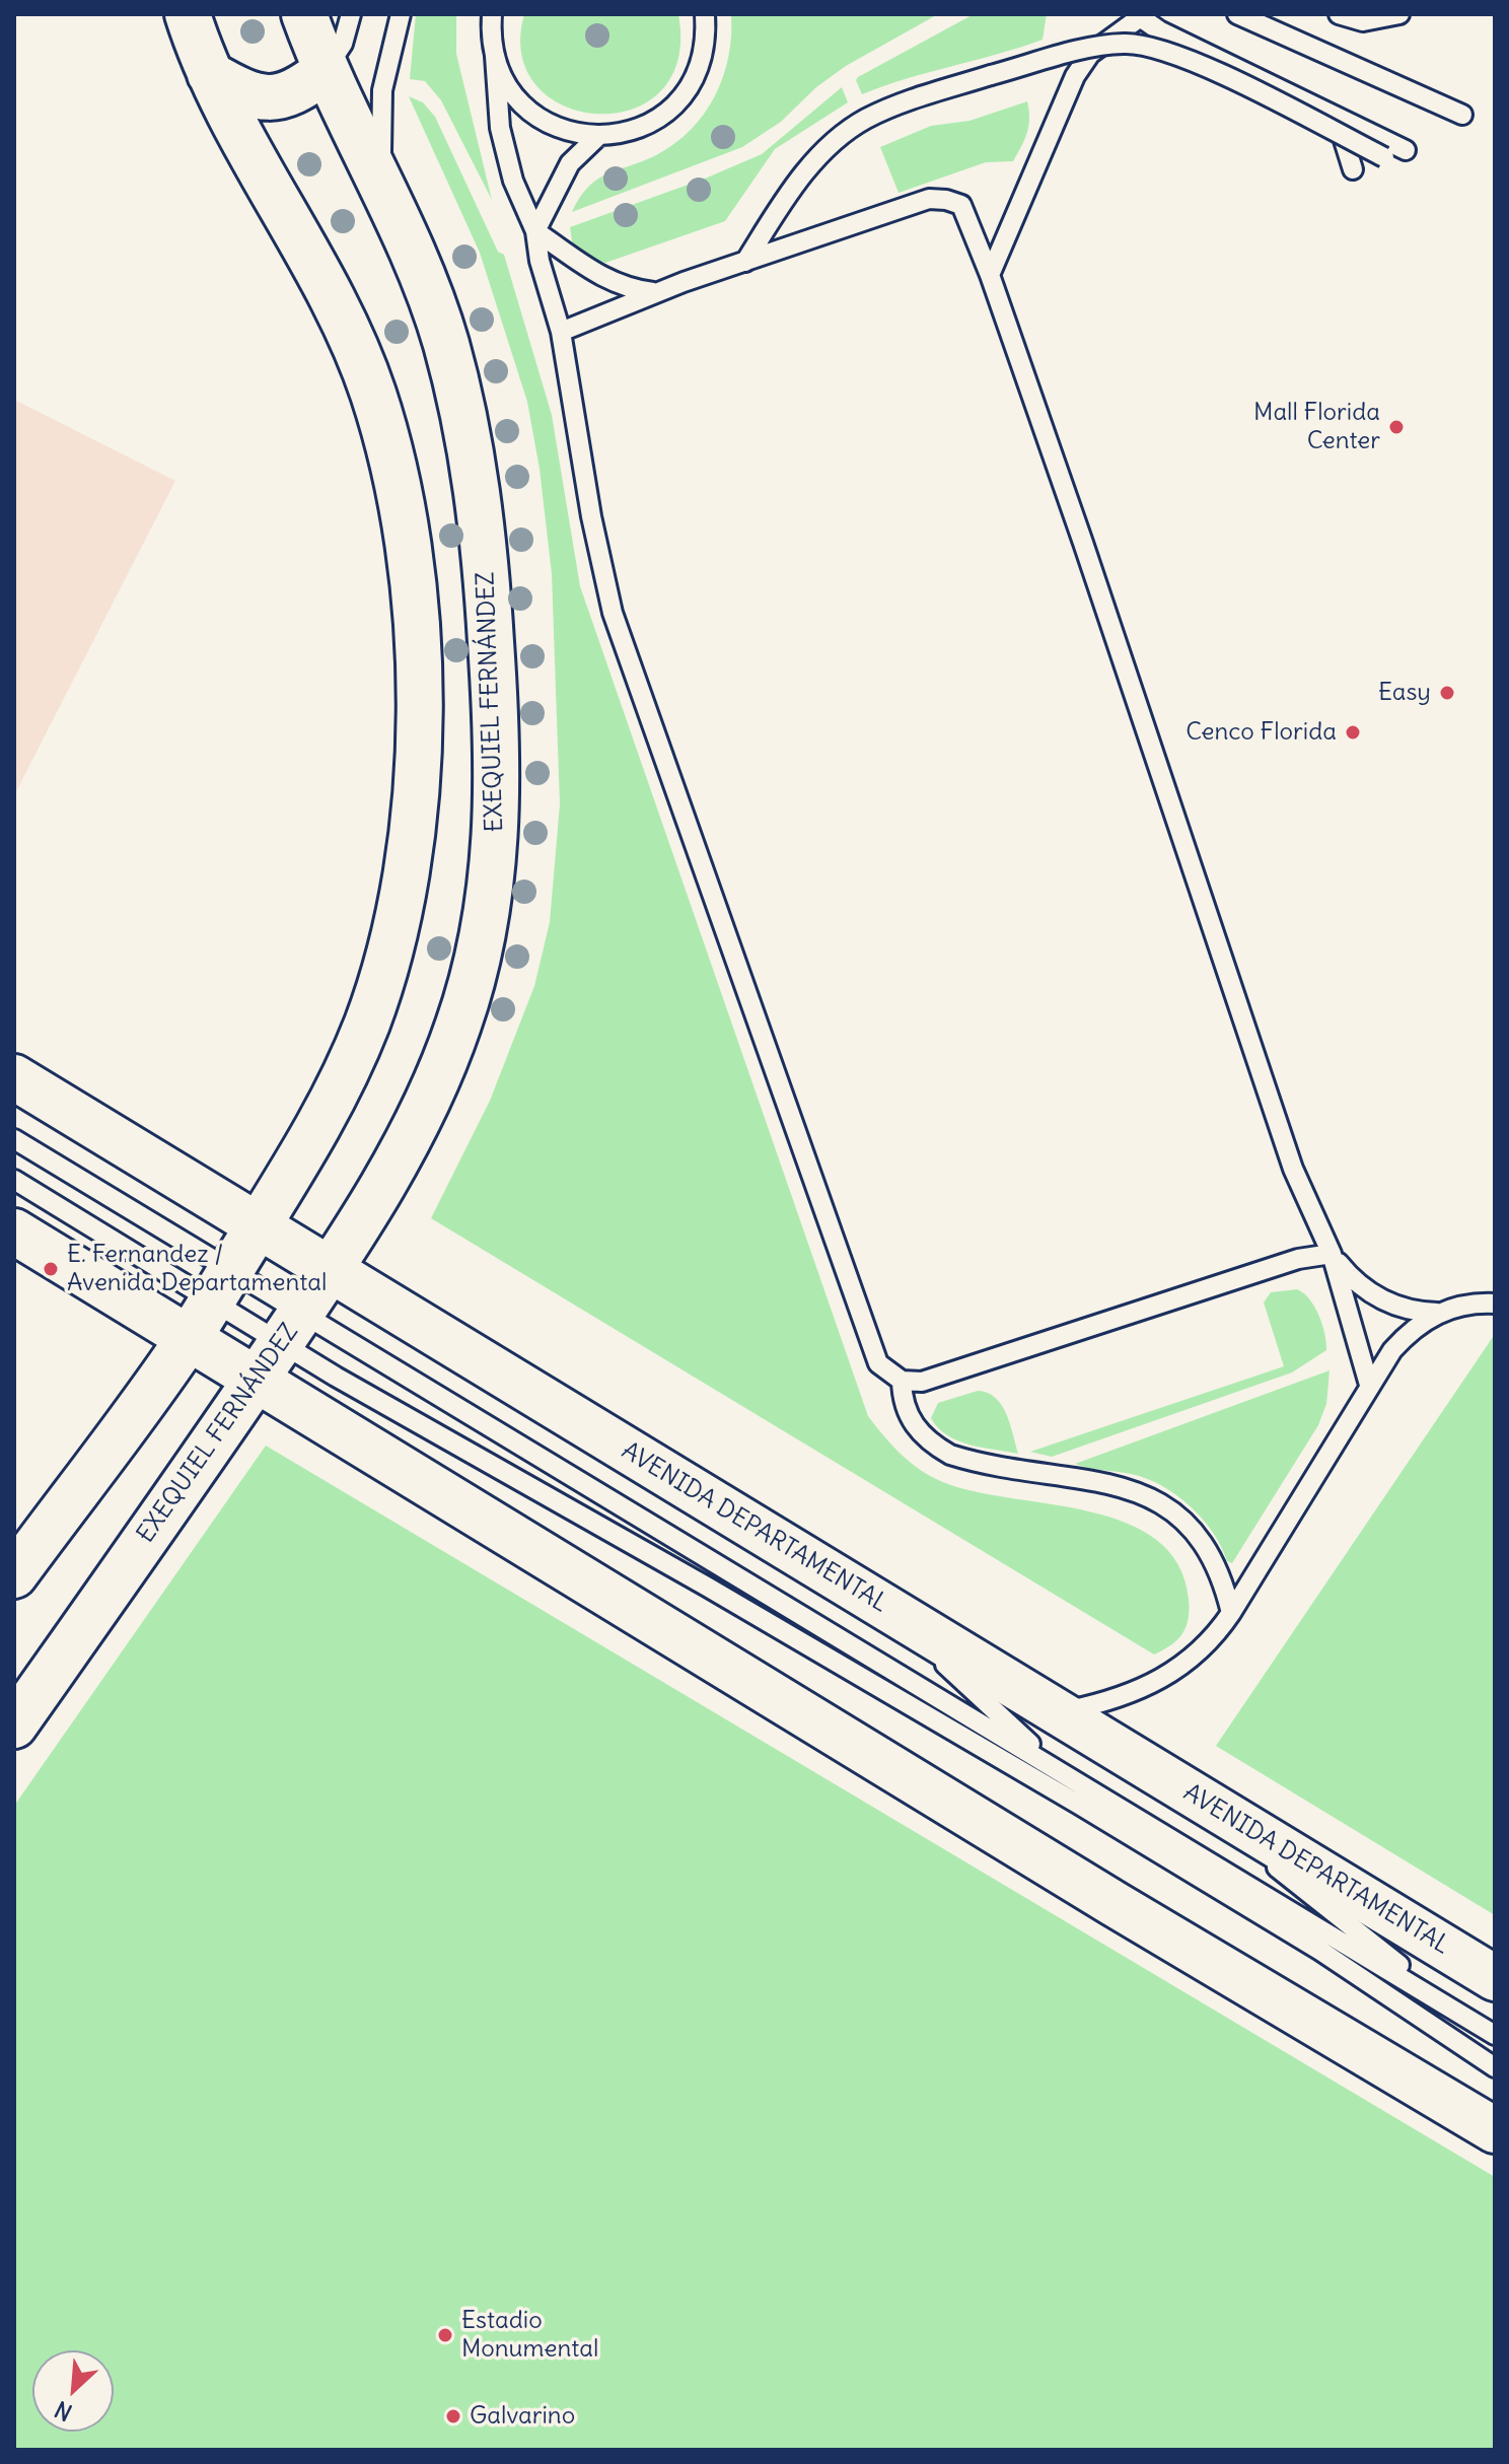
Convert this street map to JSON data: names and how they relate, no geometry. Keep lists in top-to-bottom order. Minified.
{"streets":{"main road":["EXEQUIEL FERNÁNDEZ","AVENIDA DEPARTAMENTAL"]},"crossings":[["EXEQUIEL FERNÁNDEZ","AVENIDA DEPARTAMENTAL"]],"places":["Mall Florida Center","Easy","Cenco Florida","E. Fernandez / Avenida Departamental","Estadio Monumental","Galvarino"],"north":"bottom left"}
